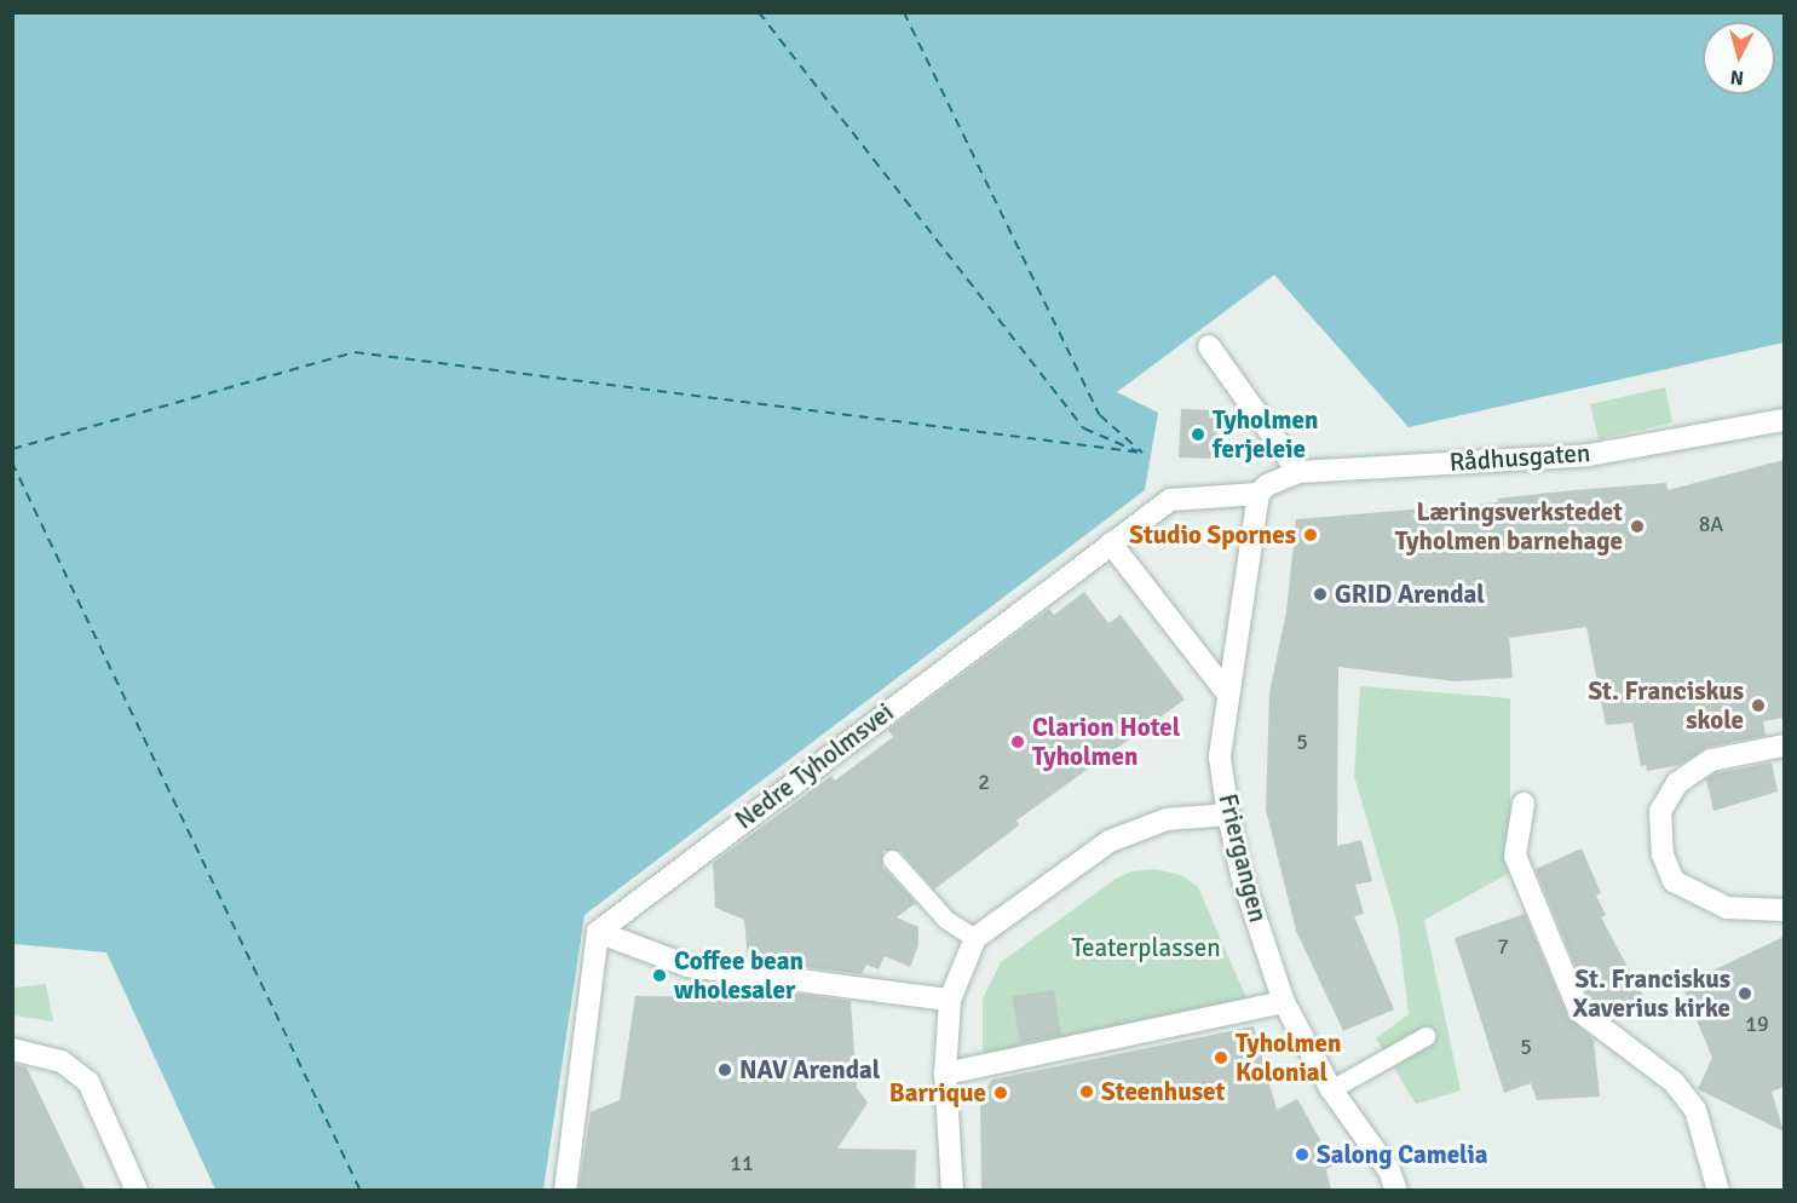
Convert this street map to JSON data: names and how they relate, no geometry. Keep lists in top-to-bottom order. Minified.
{"streets":{"street":["Rådhusgaten","Nedre Tyholmsvei","Friergangen"]},"crossings":[["Rådhusgaten","Nedre Tyholmsvei"],["Rådhusgaten","Friergangen"],["Nedre Tyholmsvei","Friergangen"]],"parks":["Teaterplassen"],"places":["Tyholmen ferjeleie","Læringsverkstedet Tyholmen barnehage","Studio Spornes","GRID Arendal","St. Franciskus skole","Clarion Hotel Tyholmen","Coffee bean wholesaler","St. Franciskus Xaverius kirke","Tyholmen Kolonial","NAV Arendal","Steenhuset","Barrique","Salong Camelia"],"house_numbers":["8A","5","2","7","19","5","11"],"north":"bottom"}
